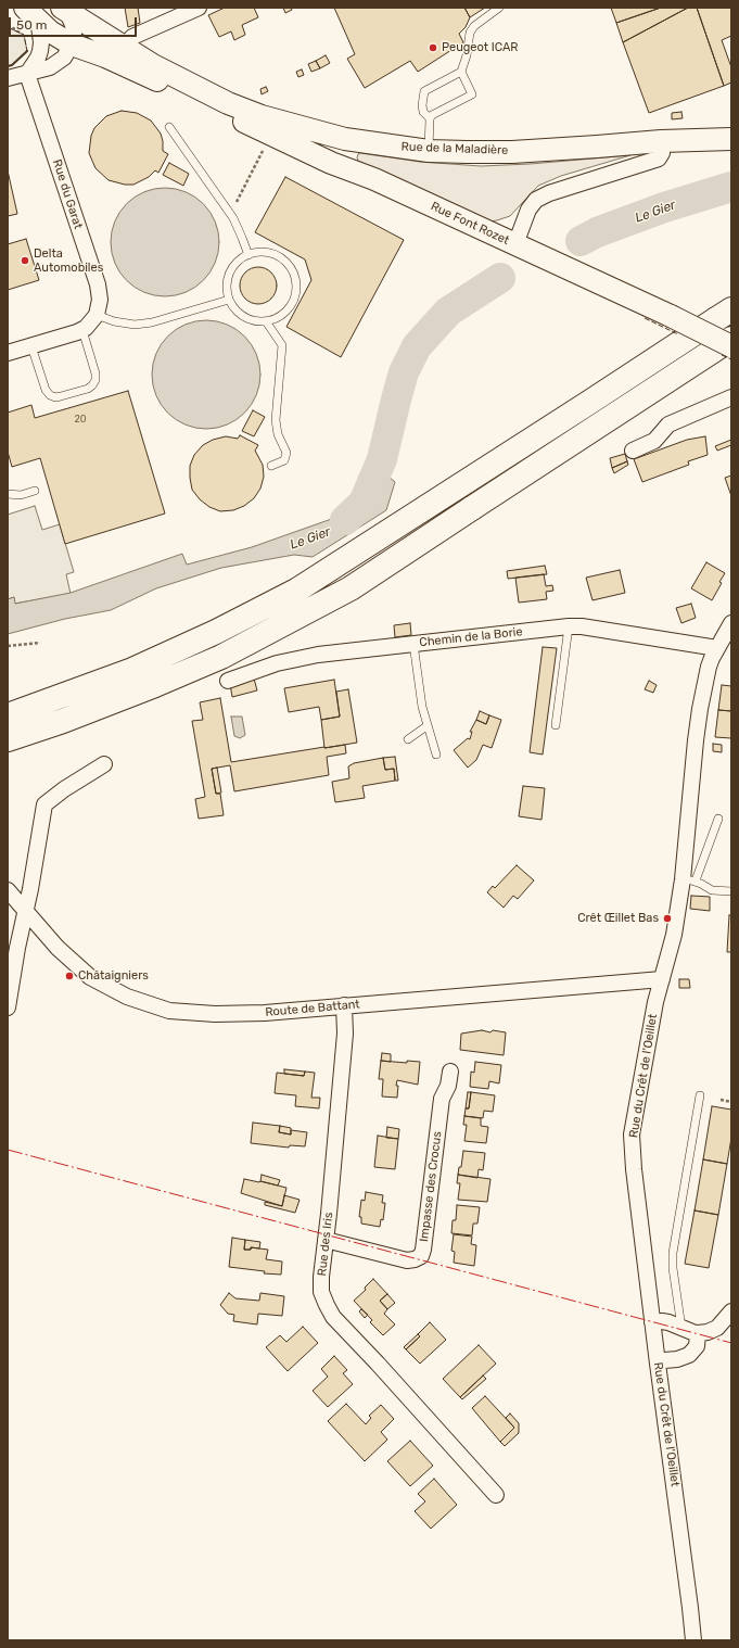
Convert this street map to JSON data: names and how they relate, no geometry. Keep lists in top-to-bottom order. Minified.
{"streets":{"main road":["Rue de la Maladière","Rue Font Rozet"],"street":["Rue du Garat","Chemin de la Borie","Route de Battant","Rue du Crêt de l'Oeillet","Impasse des Crocus","Rue des Iris"]},"crossings":[["Chemin de la Borie","Rue du Crêt de l'Oeillet"],["Route de Battant","Rue du Crêt de l'Oeillet"],["Route de Battant","Rue des Iris"],["Impasse des Crocus","Rue des Iris"]],"water":["Le Gier"],"places":["Peugeot ICAR","Delta Automobiles","Crêt Œillet Bas","Châtaigniers"],"house_numbers":["20"],"scale_bar":"50 m"}
